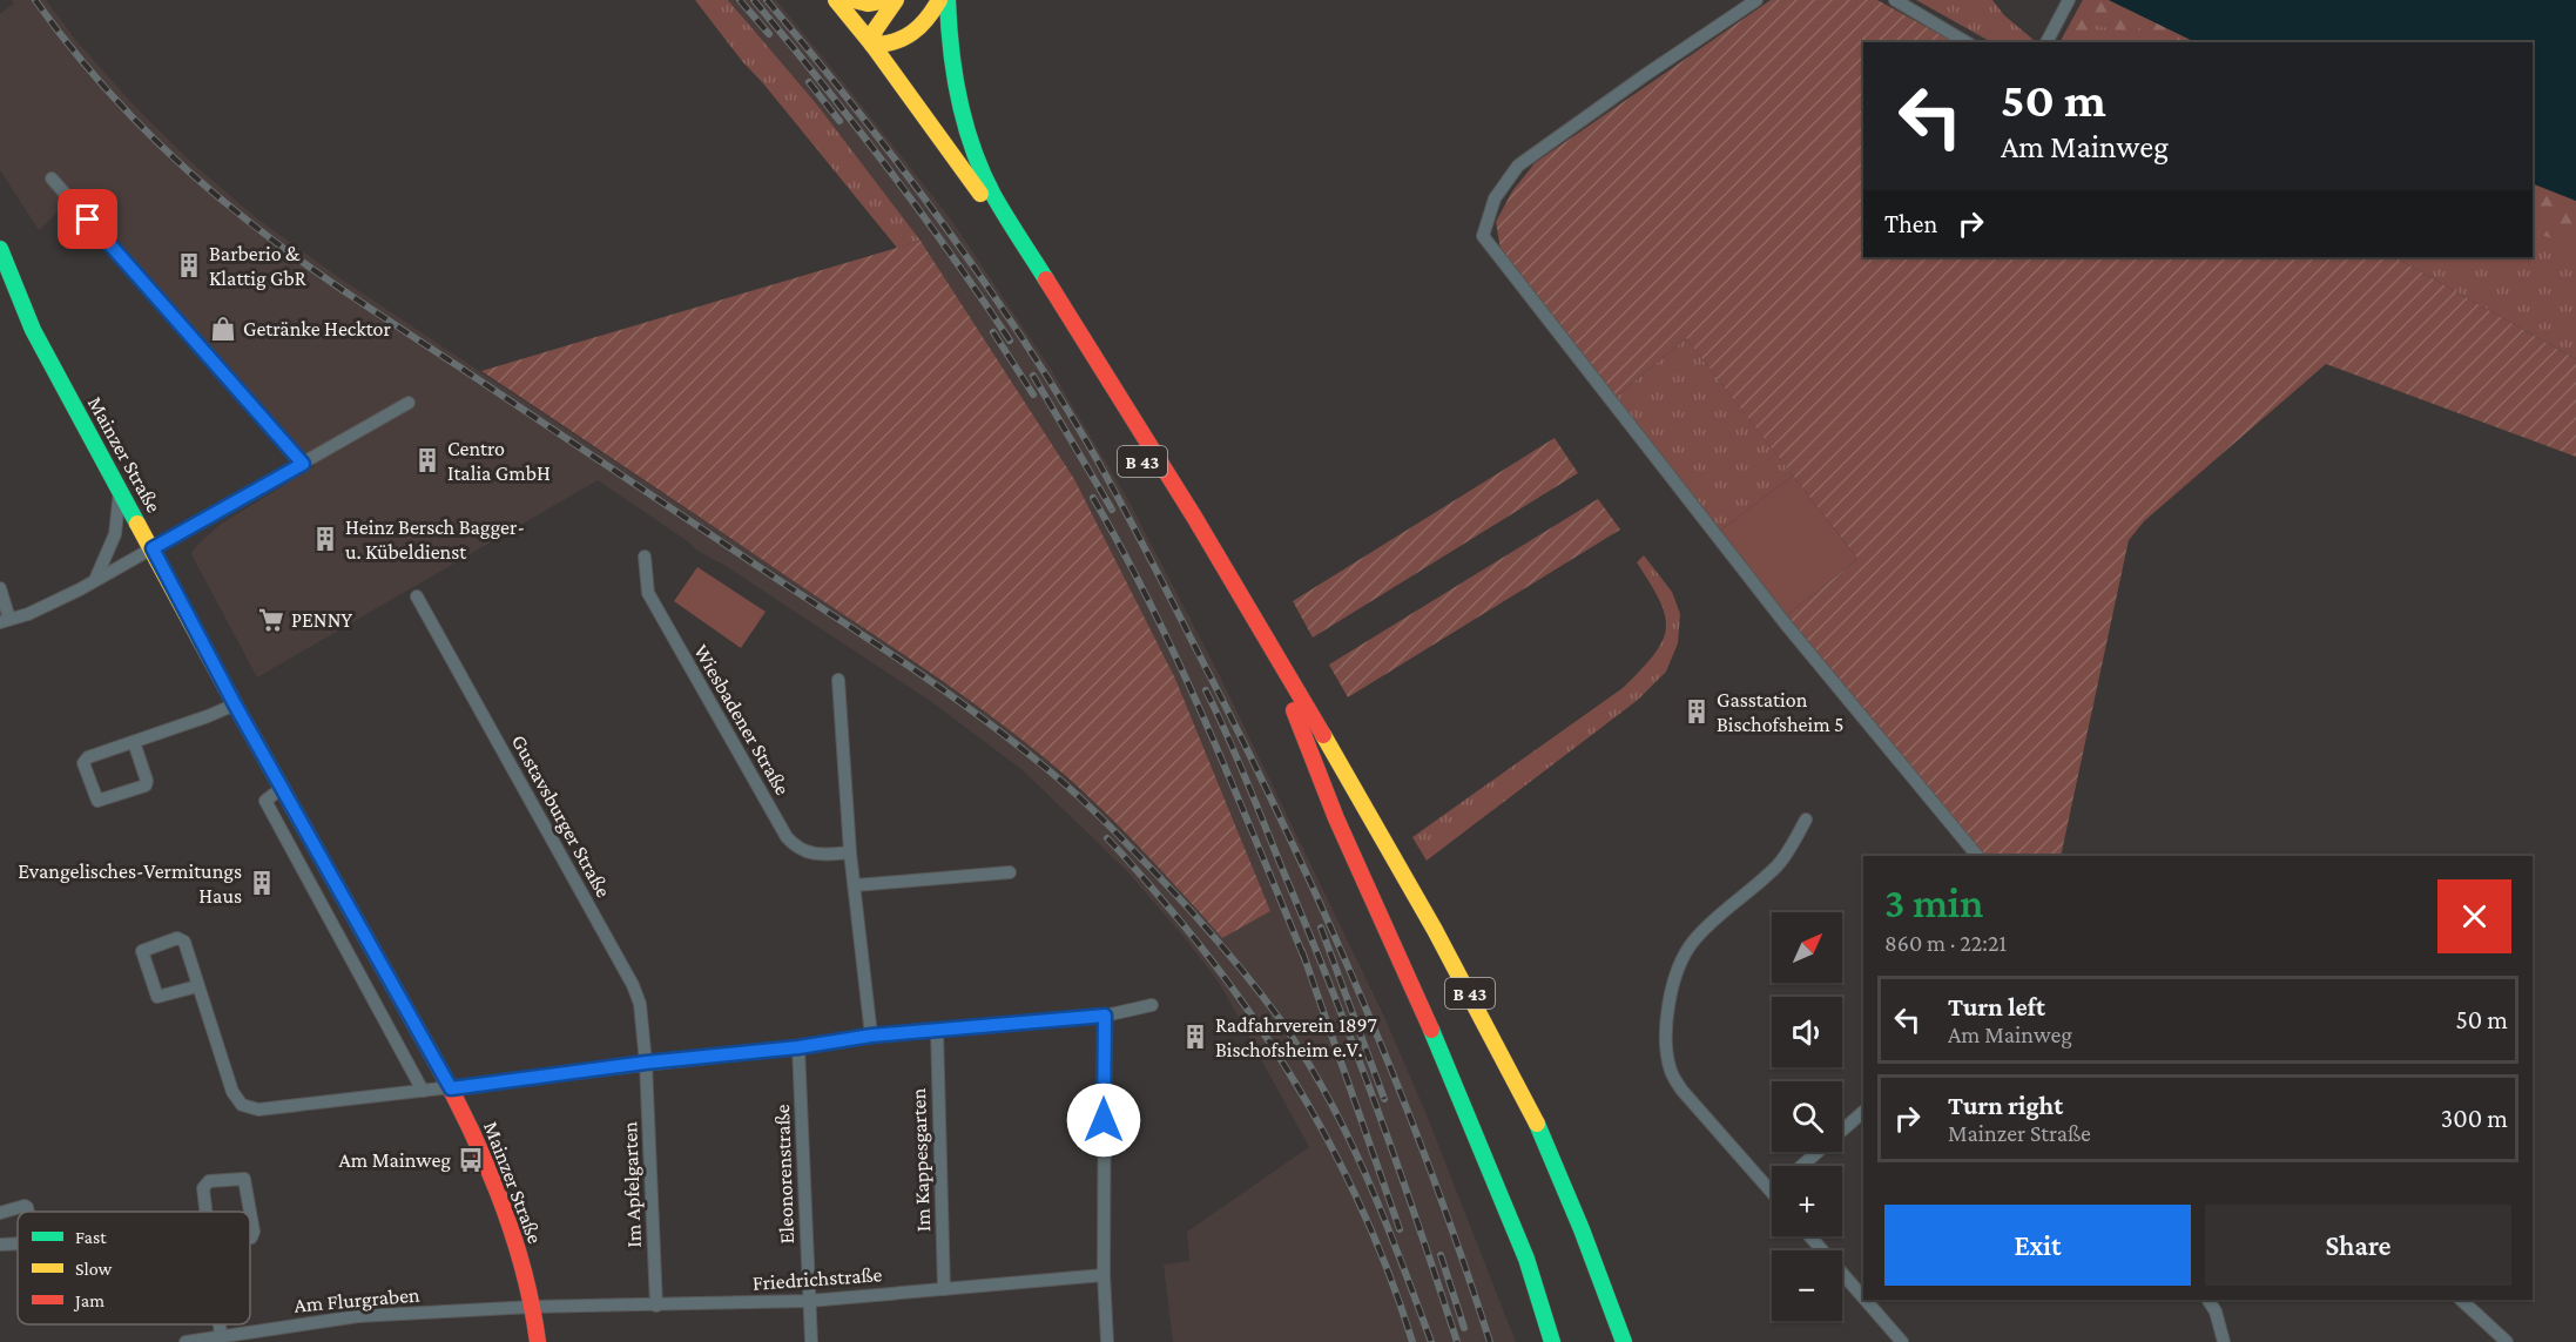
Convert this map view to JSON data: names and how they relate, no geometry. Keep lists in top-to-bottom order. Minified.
{"streets":{"main road":["Mainzer Straße","B 43"],"street":["Wiesbadener Straße","Gustavsburger Straße","Im Kappesgarten","Eleonorenstraße","Im Apfelgarten","Friedrichstraße","Am Flurgraben"]},"crossings":[["Mainzer Straße","Friedrichstraße"],["Mainzer Straße","Am Flurgraben"],["Gustavsburger Straße","Im Apfelgarten"],["Im Kappesgarten","Friedrichstraße"],["Eleonorenstraße","Friedrichstraße"],["Im Apfelgarten","Friedrichstraße"],["Friedrichstraße","Am Flurgraben"]],"places":{"building":["Barberio & Klattig GbR","Centro Italia GmbH","Heinz Bersch Bagger- u. Kübeldienst","Gasstation Bischofsheim 5","Evangelisches-Vermitungs Haus","Radfahrverein 1897 Bischofsheim e.V."],"shop":["Getränke Hecktor"],"supermarket":["PENNY"],"bus stop":["Am Mainweg"]},"legend":["Fast","Slow","Jam"],"north":"top right","page":{"turn":["50 m","Am Mainweg"],"then":"Then","heading":["3 min","860 m · 22:21"],"map_buttons":["+","−"],"list":[{"name":"Turn left","note":"Am Mainweg","value":"50 m"},{"name":"Turn right","note":"Mainzer Straße","value":"300 m"}],"buttons":["Exit","Share"]}}
